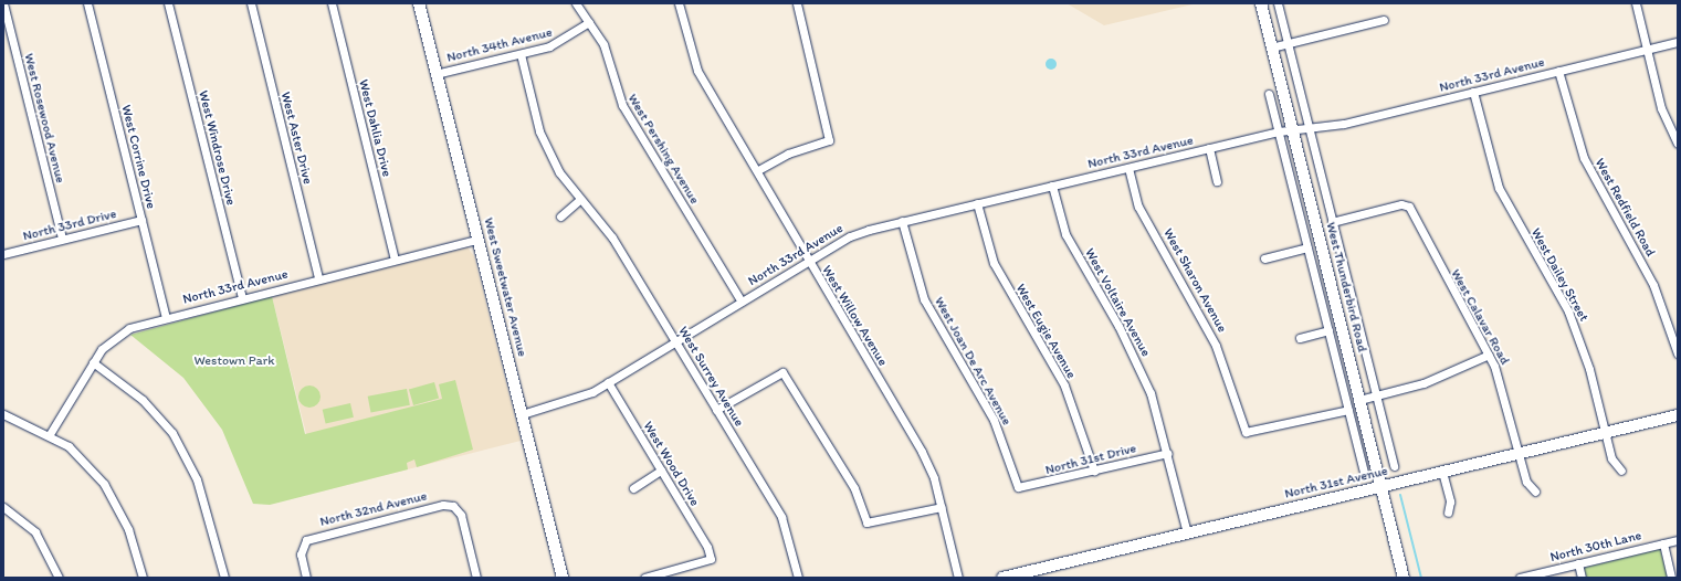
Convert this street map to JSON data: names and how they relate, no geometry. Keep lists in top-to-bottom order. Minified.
{"streets":{"street":["North 34th Avenue","North 33rd Avenue","West Rosewood Avenue","West Dahlia Drive","West Aster Drive","West Windrose Drive","West Pershing Avenue","West Corrine Drive","West Redfield Road","North 33rd Drive","West Dailey Street","West Sharon Avenue","West Sweetwater Avenue","West Thunderbird Road","West Voltaire Avenue","West Willow Avenue","West Calavar Road","West Eugie Avenue","West Joan De Arc Avenue","West Surrey Avenue","North 31st Drive","West Wood Drive","North 31st Avenue","North 32nd Avenue","North 30th Lane"]},"crossings":[["North 34th Avenue","West Pershing Avenue"],["North 34th Avenue","West Sweetwater Avenue"],["North 34th Avenue","West Surrey Avenue"],["North 33rd Avenue","West Dahlia Drive"],["North 33rd Avenue","West Aster Drive"],["North 33rd Avenue","West Windrose Drive"],["North 33rd Avenue","West Pershing Avenue"],["North 33rd Avenue","West Corrine Drive"],["North 33rd Avenue","West Redfield Road"],["North 33rd Avenue","West Dailey Street"],["North 33rd Avenue","West Sharon Avenue"],["North 33rd Avenue","West Sweetwater Avenue"],["North 33rd Avenue","West Thunderbird Road"],["North 33rd Avenue","West Voltaire Avenue"],["North 33rd Avenue","West Willow Avenue"],["North 33rd Avenue","West Eugie Avenue"],["North 33rd Avenue","West Joan De Arc Avenue"],["North 33rd Avenue","West Surrey Avenue"],["North 33rd Avenue","West Wood Drive"],["West Rosewood Avenue","North 33rd Drive"],["West Corrine Drive","North 33rd Drive"],["West Dailey Street","North 31st Avenue"],["West Sharon Avenue","West Thunderbird Road"],["West Thunderbird Road","West Calavar Road"],["West Thunderbird Road","North 31st Avenue"],["West Voltaire Avenue","North 31st Drive"],["West Voltaire Avenue","North 31st Avenue"],["West Calavar Road","North 31st Avenue"],["West Eugie Avenue","North 31st Drive"],["West Joan De Arc Avenue","North 31st Drive"]],"parks":["Westown Park"]}
